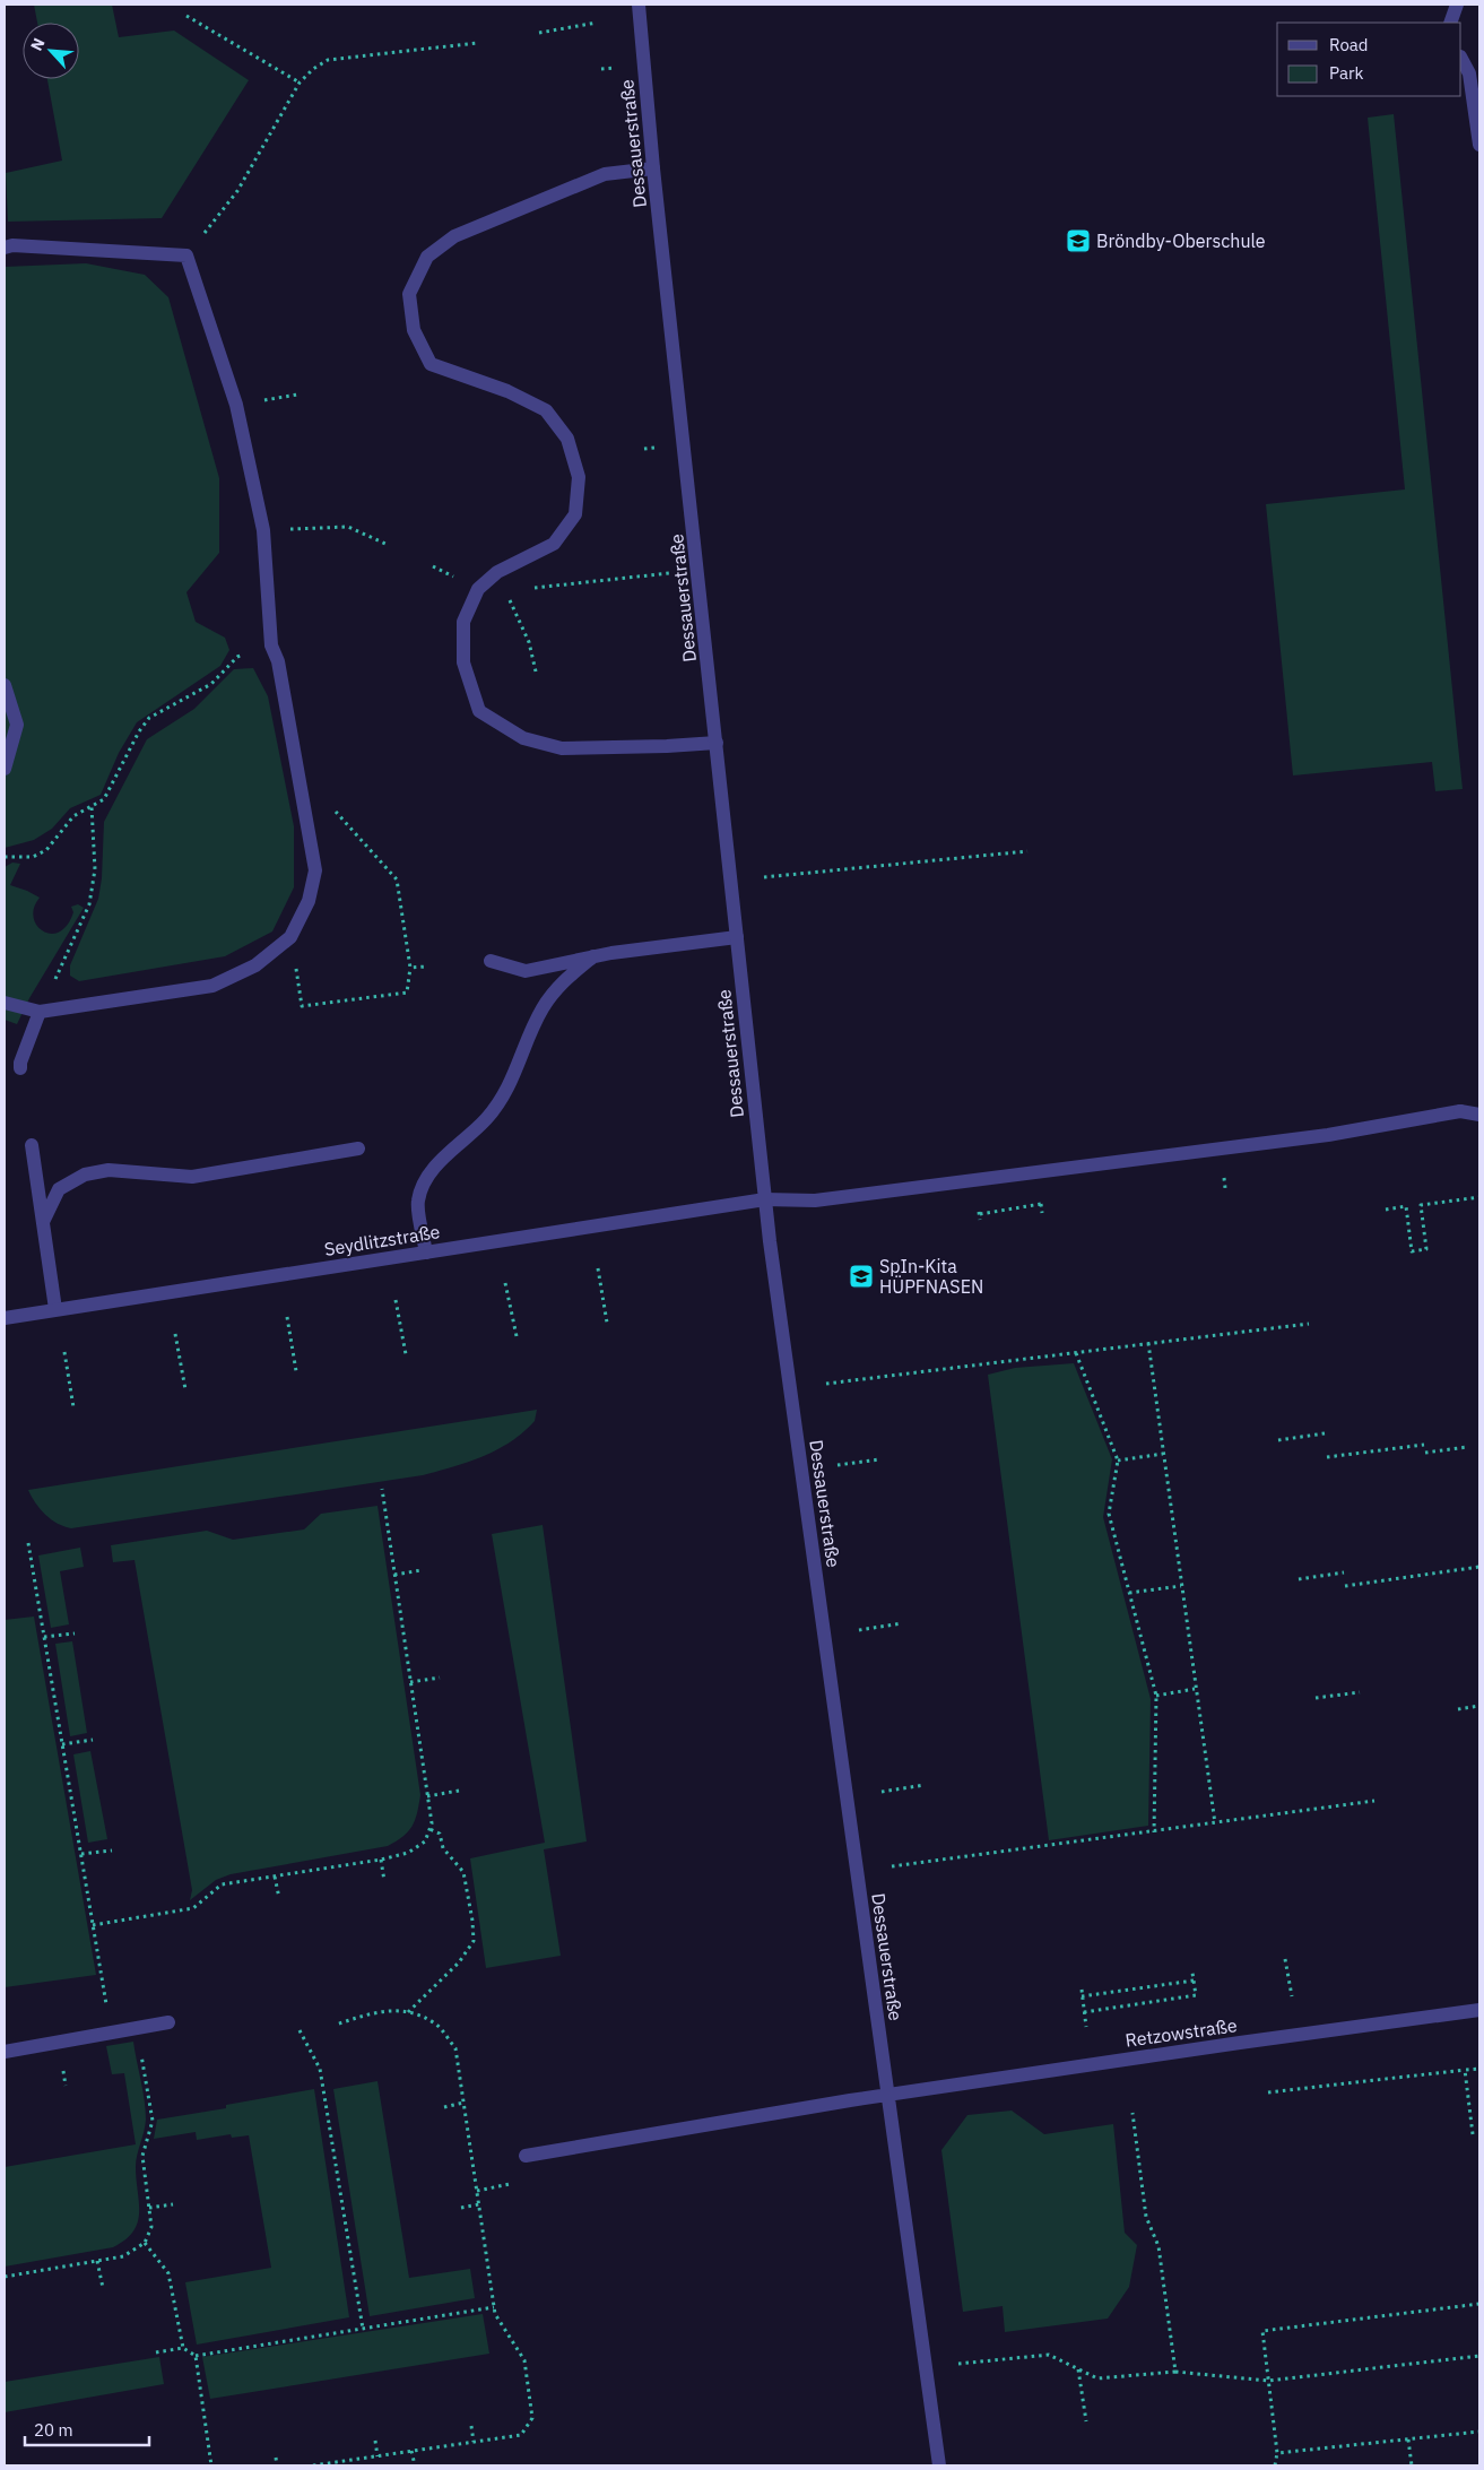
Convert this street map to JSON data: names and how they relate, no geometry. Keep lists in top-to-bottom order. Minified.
{"streets":{"street":["Dessauerstraße","Seydlitzstraße","Retzowstraße"]},"crossings":[["Dessauerstraße","Seydlitzstraße"],["Dessauerstraße","Retzowstraße"]],"places":{"school or university":["Bröndby-Oberschule","SpIn-Kita HÜPFNASEN"]},"legend":["Road","Park"],"scale_bar":"20 m","north":"top left"}
